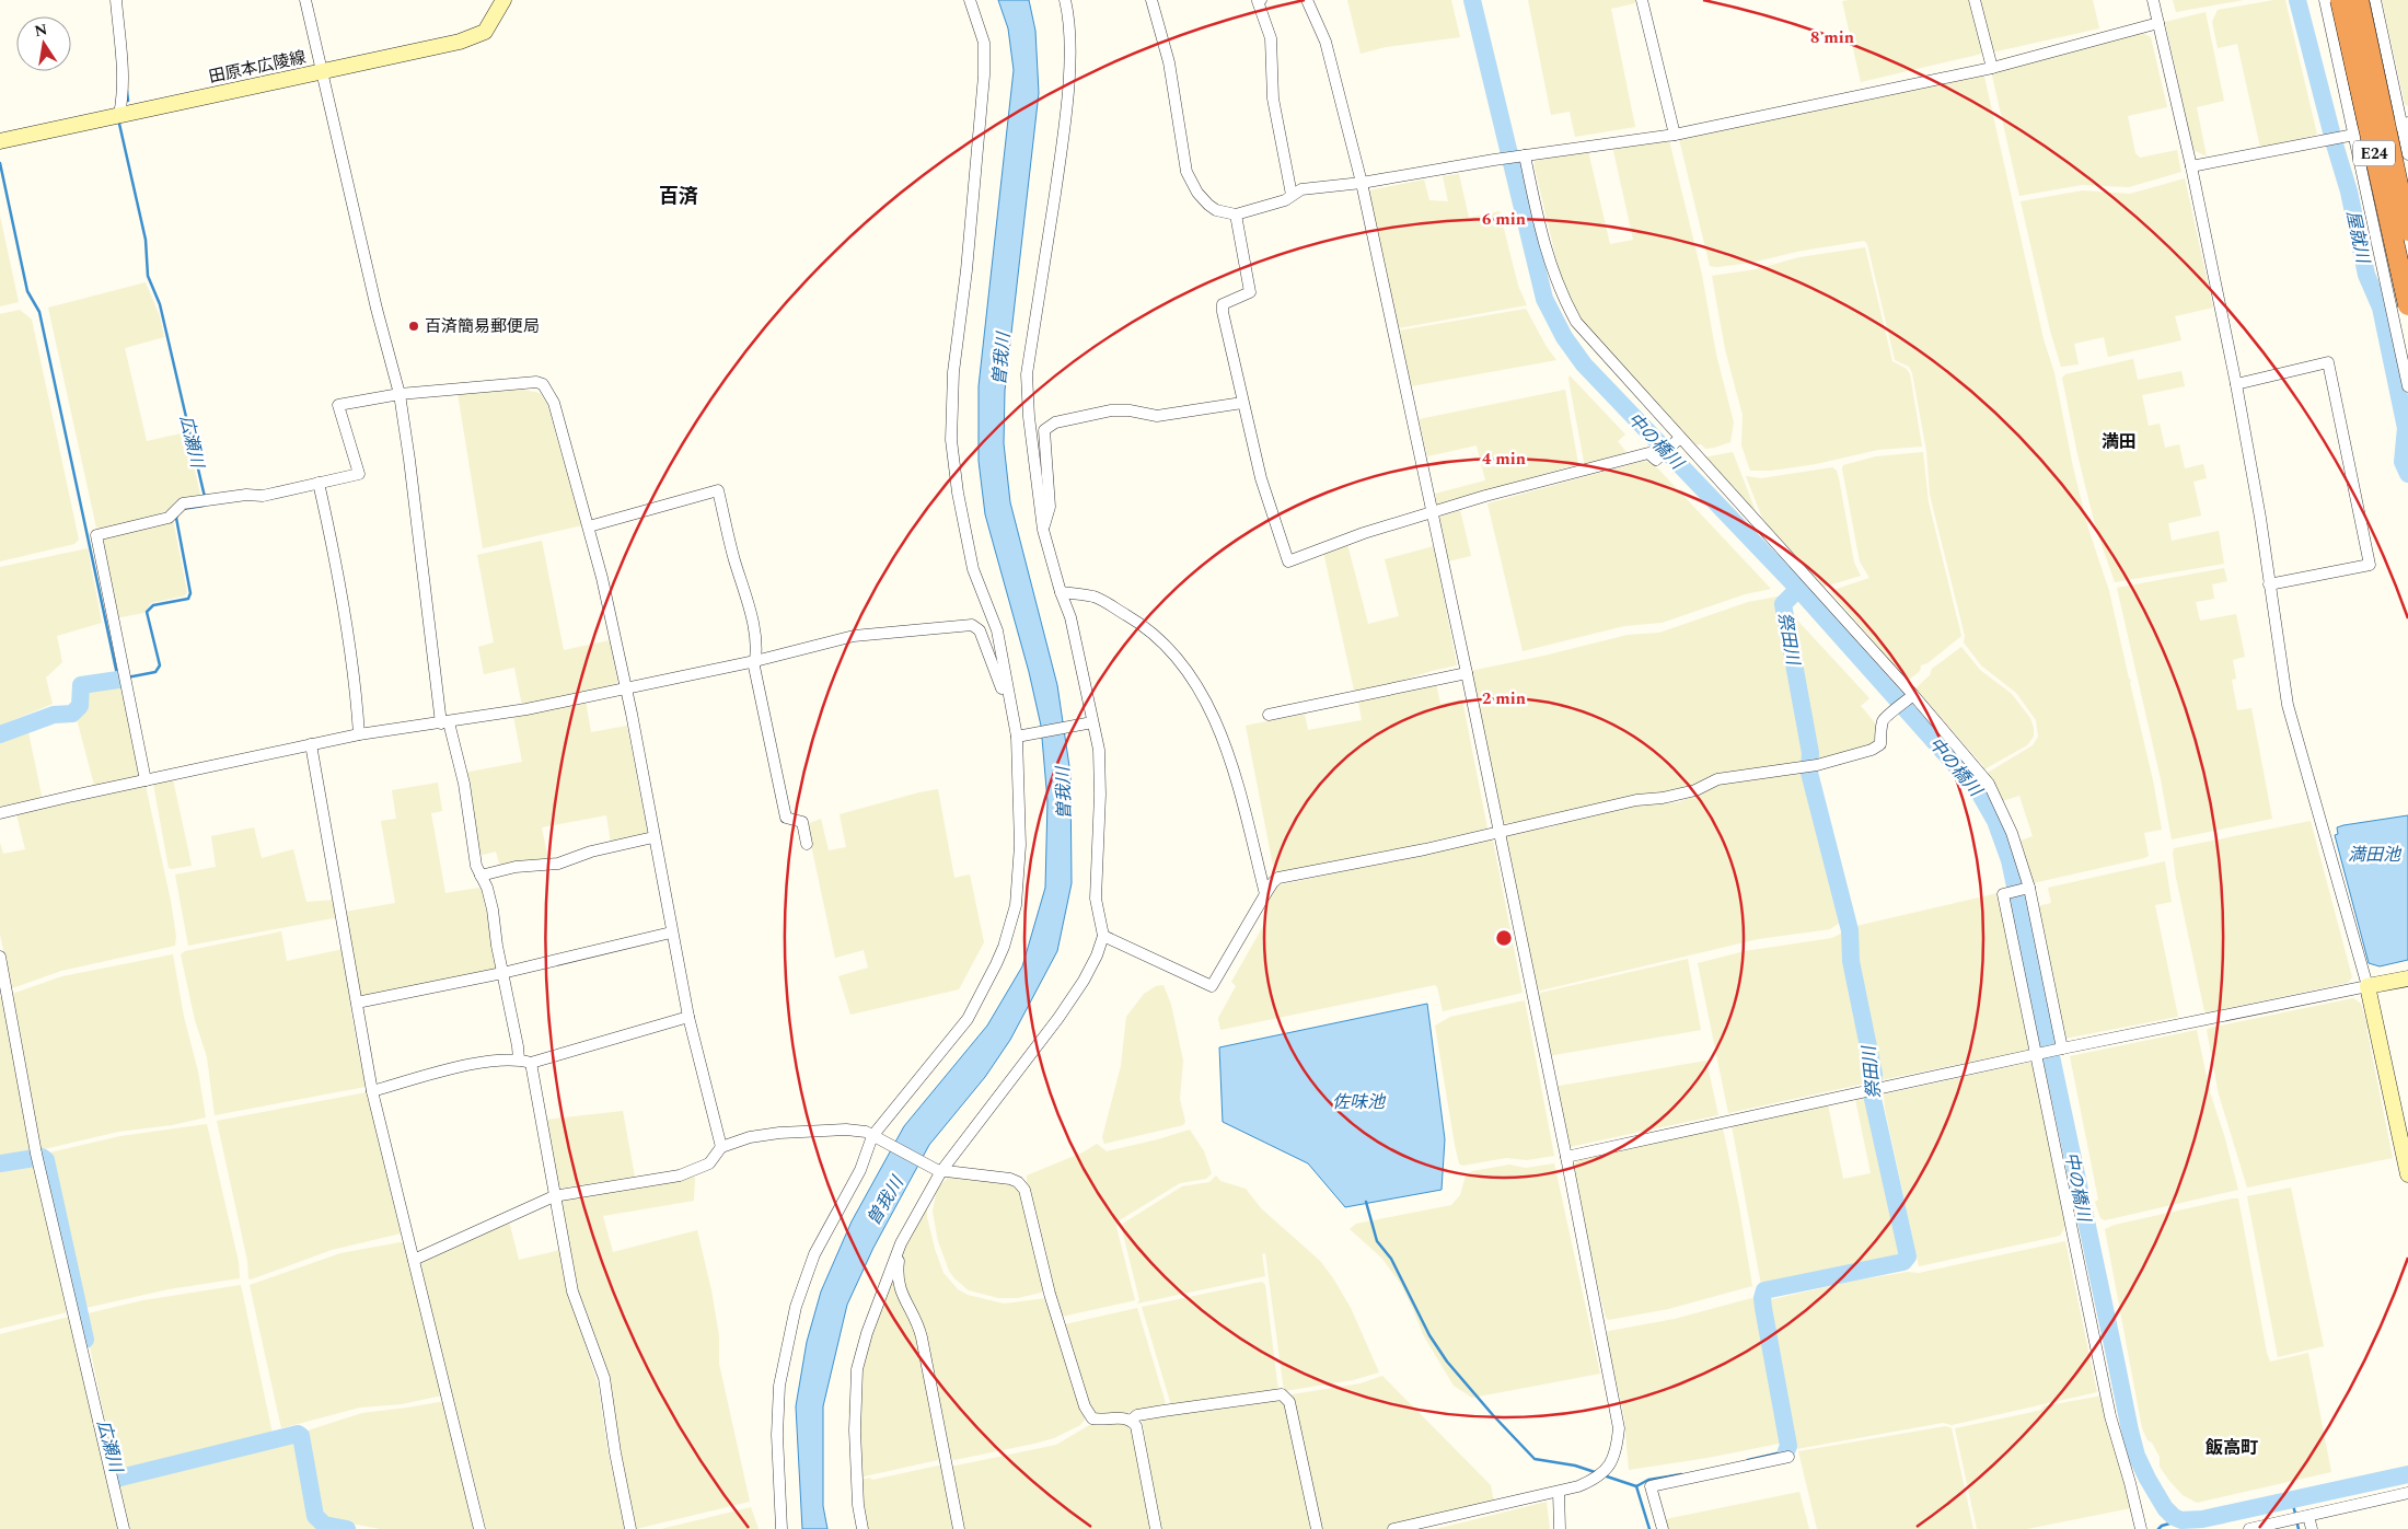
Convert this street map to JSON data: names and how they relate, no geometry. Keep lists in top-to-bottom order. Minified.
{"streets":{"highway":["E24"],"main road":["田原本広陵線"]},"districts":["百済","満田","飯高町"],"water":["屋就川","曽我川","中の橋川","広瀬川","祭田川","満田池","佐味池"],"places":["百済簡易郵便局"],"north":"top","rings":["8 min","6 min","4 min","2 min"]}
